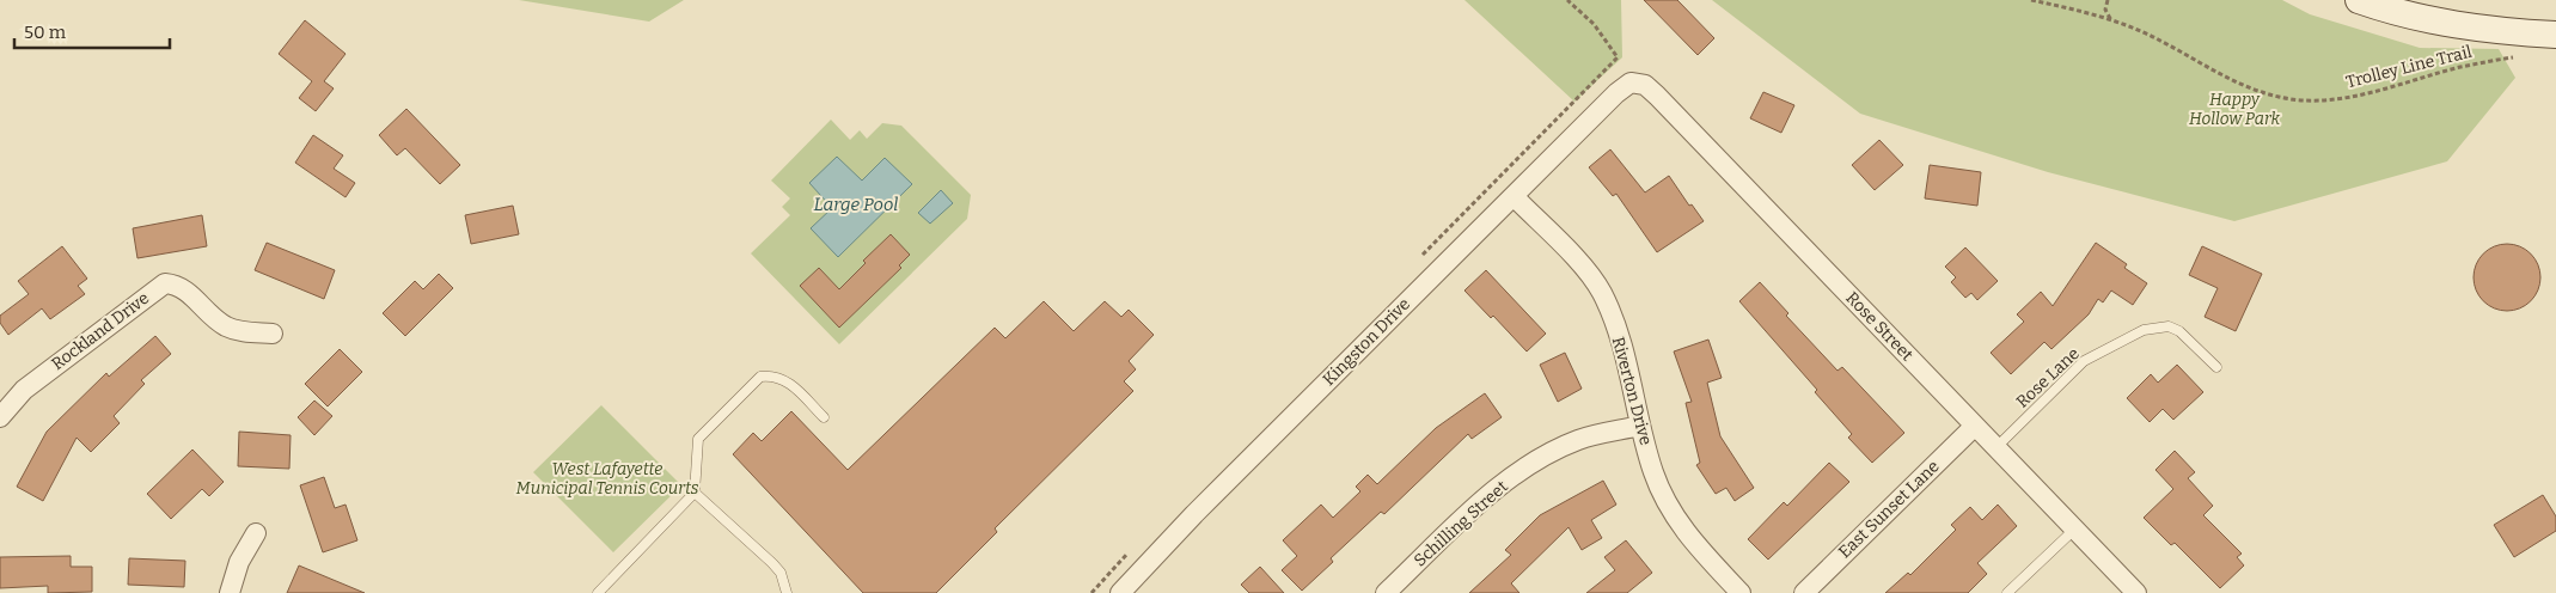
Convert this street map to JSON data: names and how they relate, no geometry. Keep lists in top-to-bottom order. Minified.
{"streets":{"street":["Rose Street","Rockland Drive","Kingston Drive","Riverton Drive","East Sunset Lane","Schilling Street"],"lane":["Rose Lane"],"path":["Trolley Line Trail"]},"crossings":[["Rose Street","Kingston Drive"],["Rose Street","Rose Lane"],["Rose Street","East Sunset Lane"],["Kingston Drive","Riverton Drive"],["Riverton Drive","Schilling Street"]],"water":["Large Pool"],"parks":["Happy Hollow Park","West Lafayette Municipal Tennis Courts"],"scale_bar":"50 m"}
